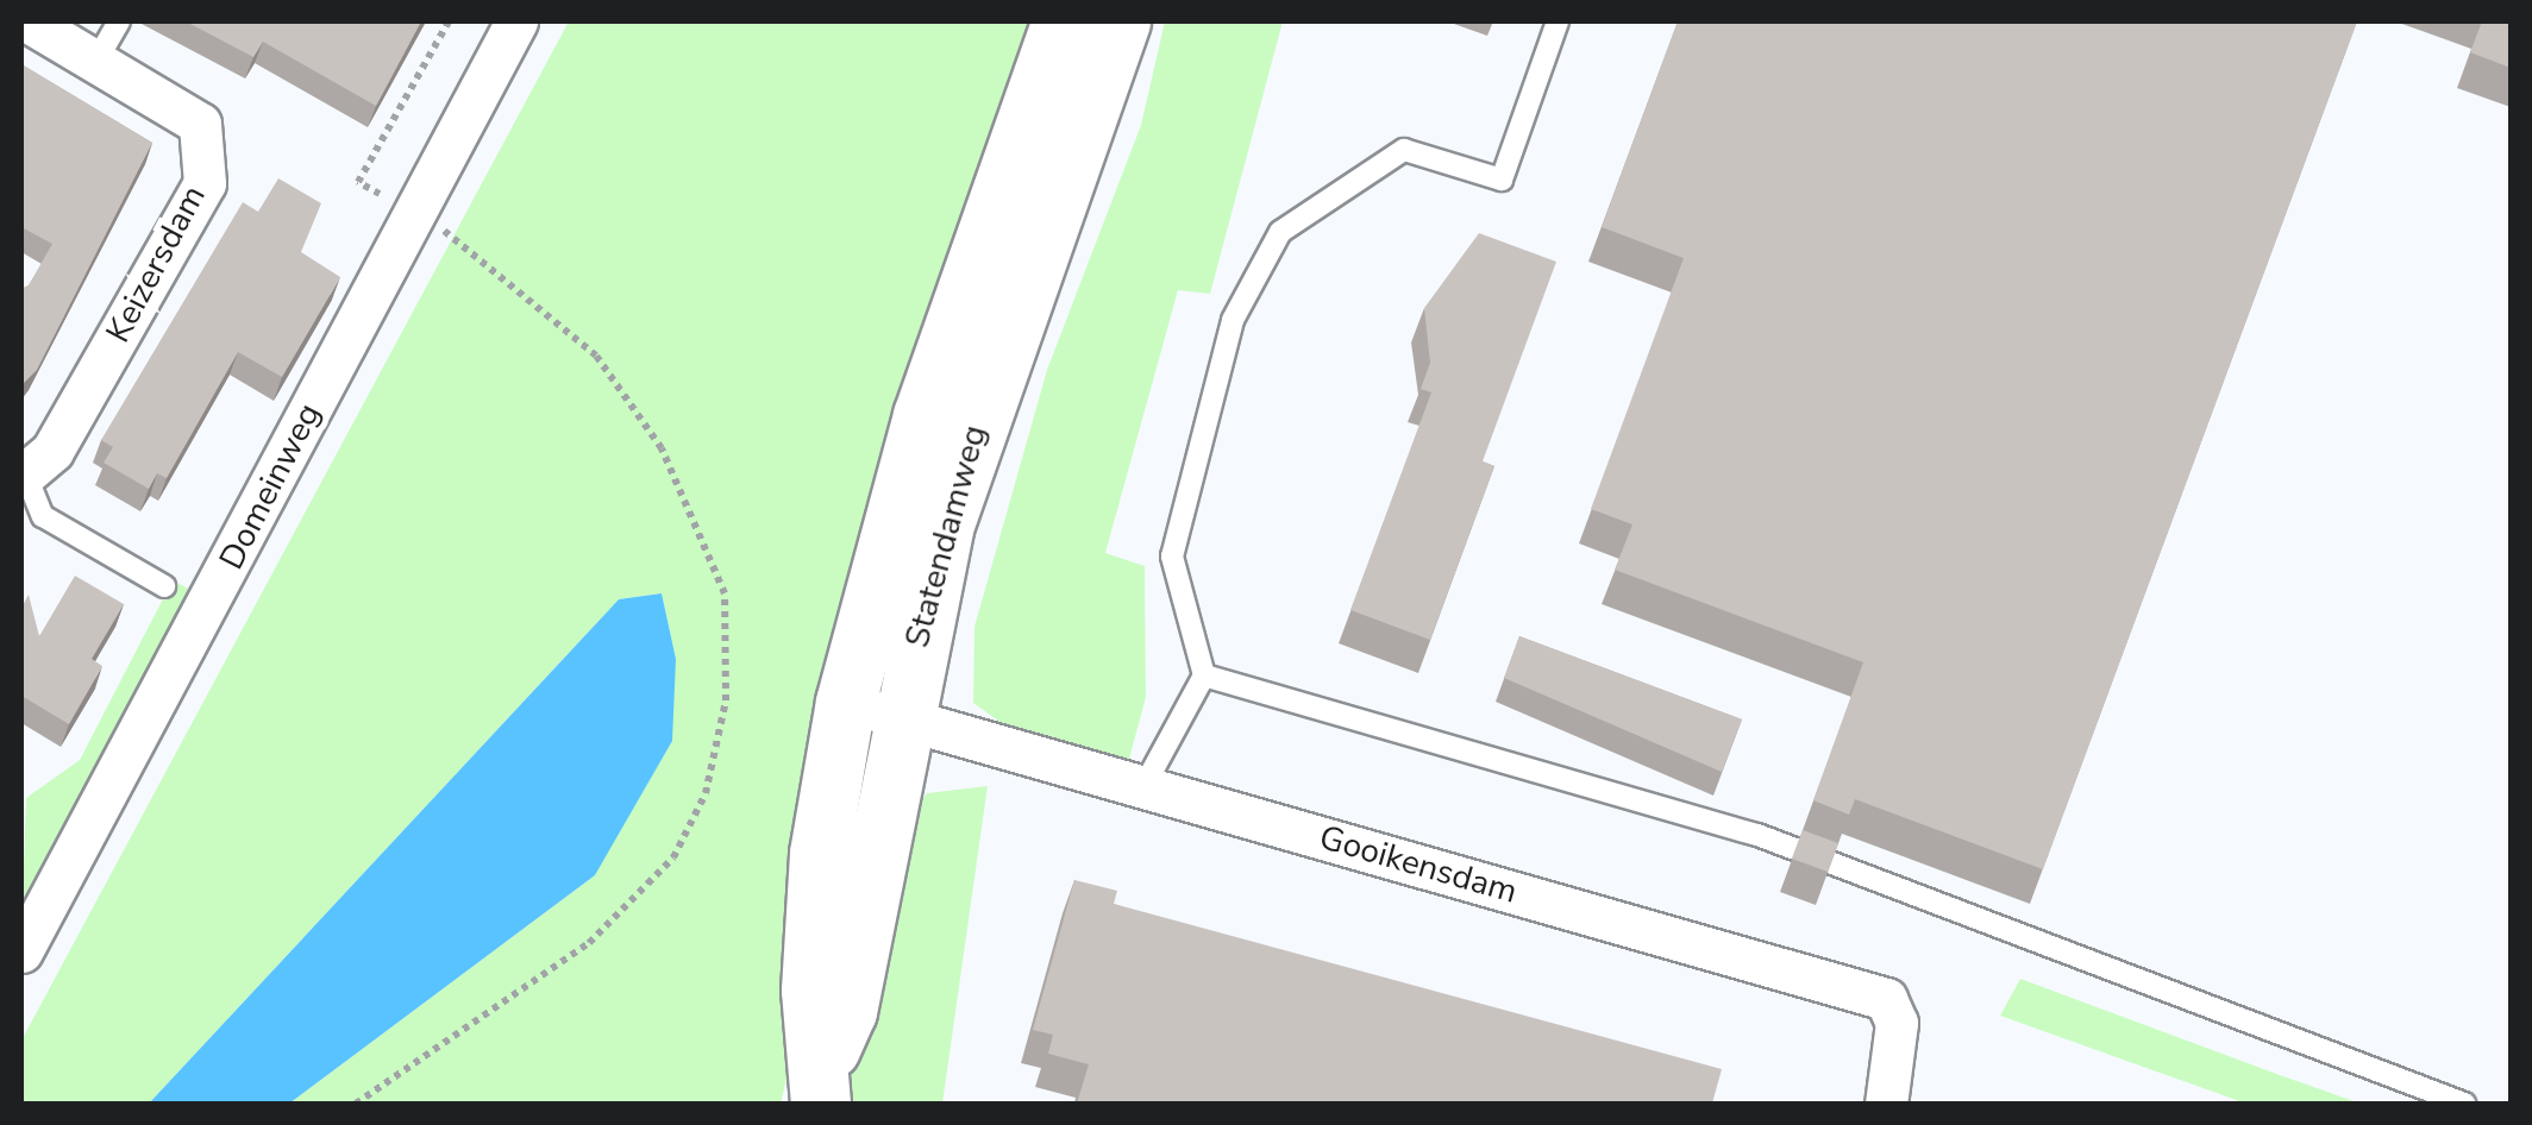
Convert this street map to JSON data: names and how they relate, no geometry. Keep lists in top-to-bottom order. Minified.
{"streets":{"main road":["Statendamweg"],"street":["Keizersdam","Domeinweg","Gooikensdam"]},"crossings":[["Statendamweg","Gooikensdam"]]}
